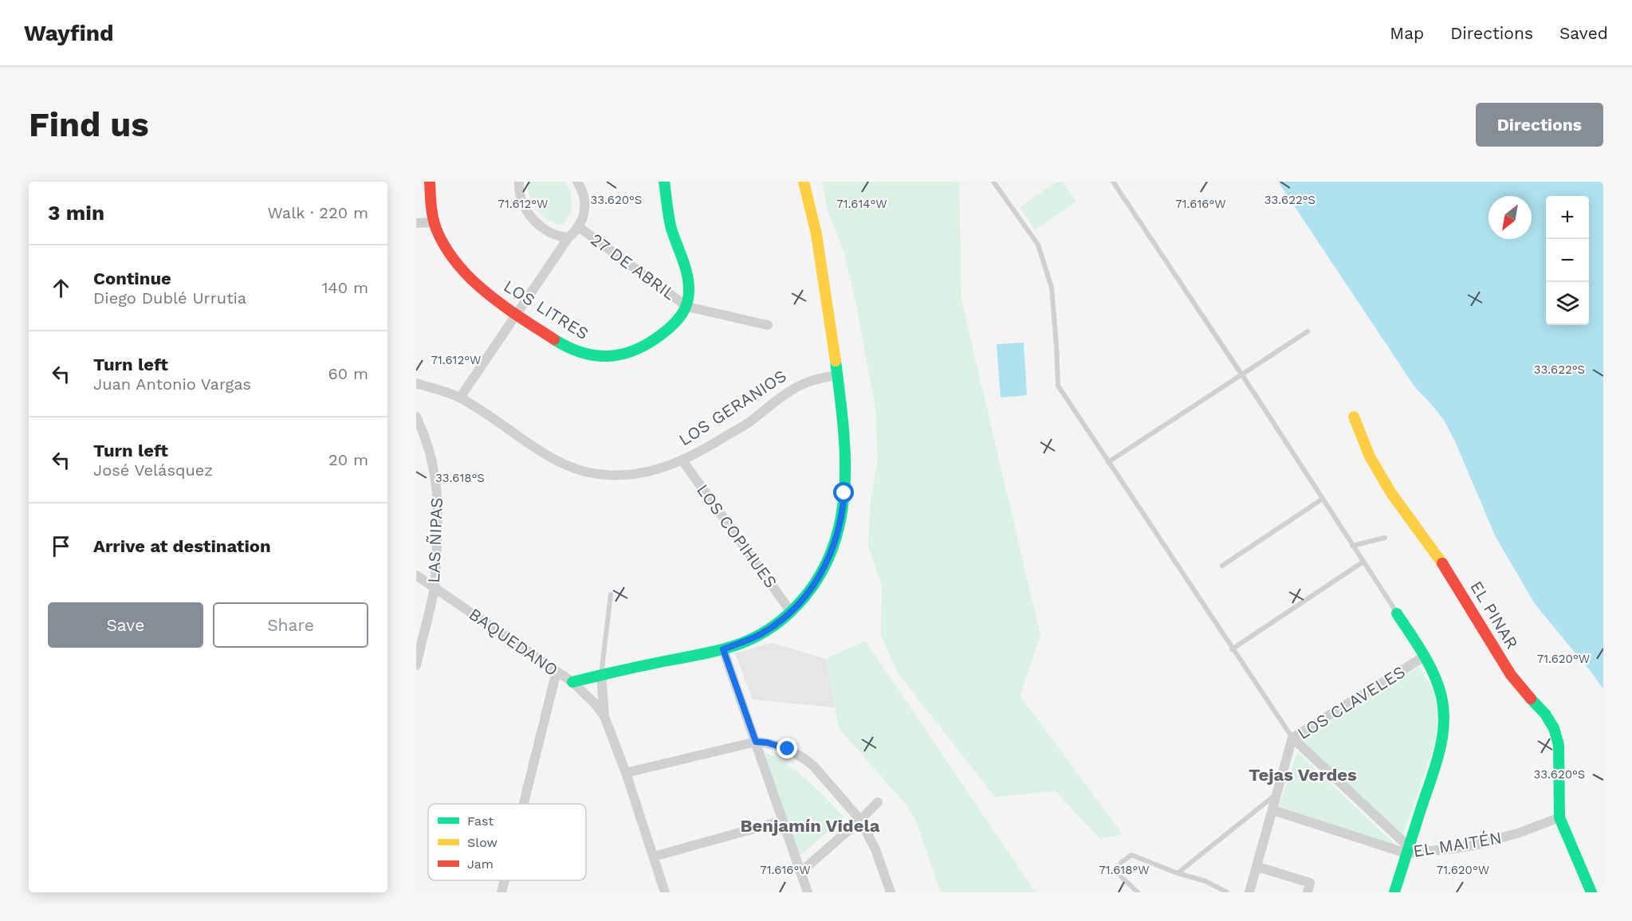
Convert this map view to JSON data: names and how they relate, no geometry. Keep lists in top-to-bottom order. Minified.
{"streets":{"street":["27 DE ABRIL","LOS LITRES","LOS GERANIOS","LOS COPIHUES","LAS ÑIPAS","EL PINAR","BAQUEDANO","LOS CLAVELES","EL MAITÉN"]},"crossings":[["27 DE ABRIL","LOS LITRES"],["LOS GERANIOS","LOS COPIHUES"],["LAS ÑIPAS","BAQUEDANO"],["EL PINAR","EL MAITÉN"],["LOS CLAVELES","EL MAITÉN"]],"districts":["Tejas Verdes","Benjamín Videla"],"legend":["Fast","Slow","Jam"],"north":"bottom left","page":{"header":"Wayfind","nav":["Map","Directions","Saved"],"buttons":["Directions",["Save","Share"]],"title":"Find us","heading":["3 min","Walk · 220 m"],"map_buttons":["+","−"],"list":[["Continue","Diego Dublé Urrutia","140 m"],["Turn left","Juan Antonio Vargas","60 m"],["Turn left","José Velásquez","20 m"],"Arrive at destination"]},"coordinates":["33.622°S","33.620°S","71.612°W","71.614°W","71.616°W","33.618°S","71.620°W","71.618°W"]}
